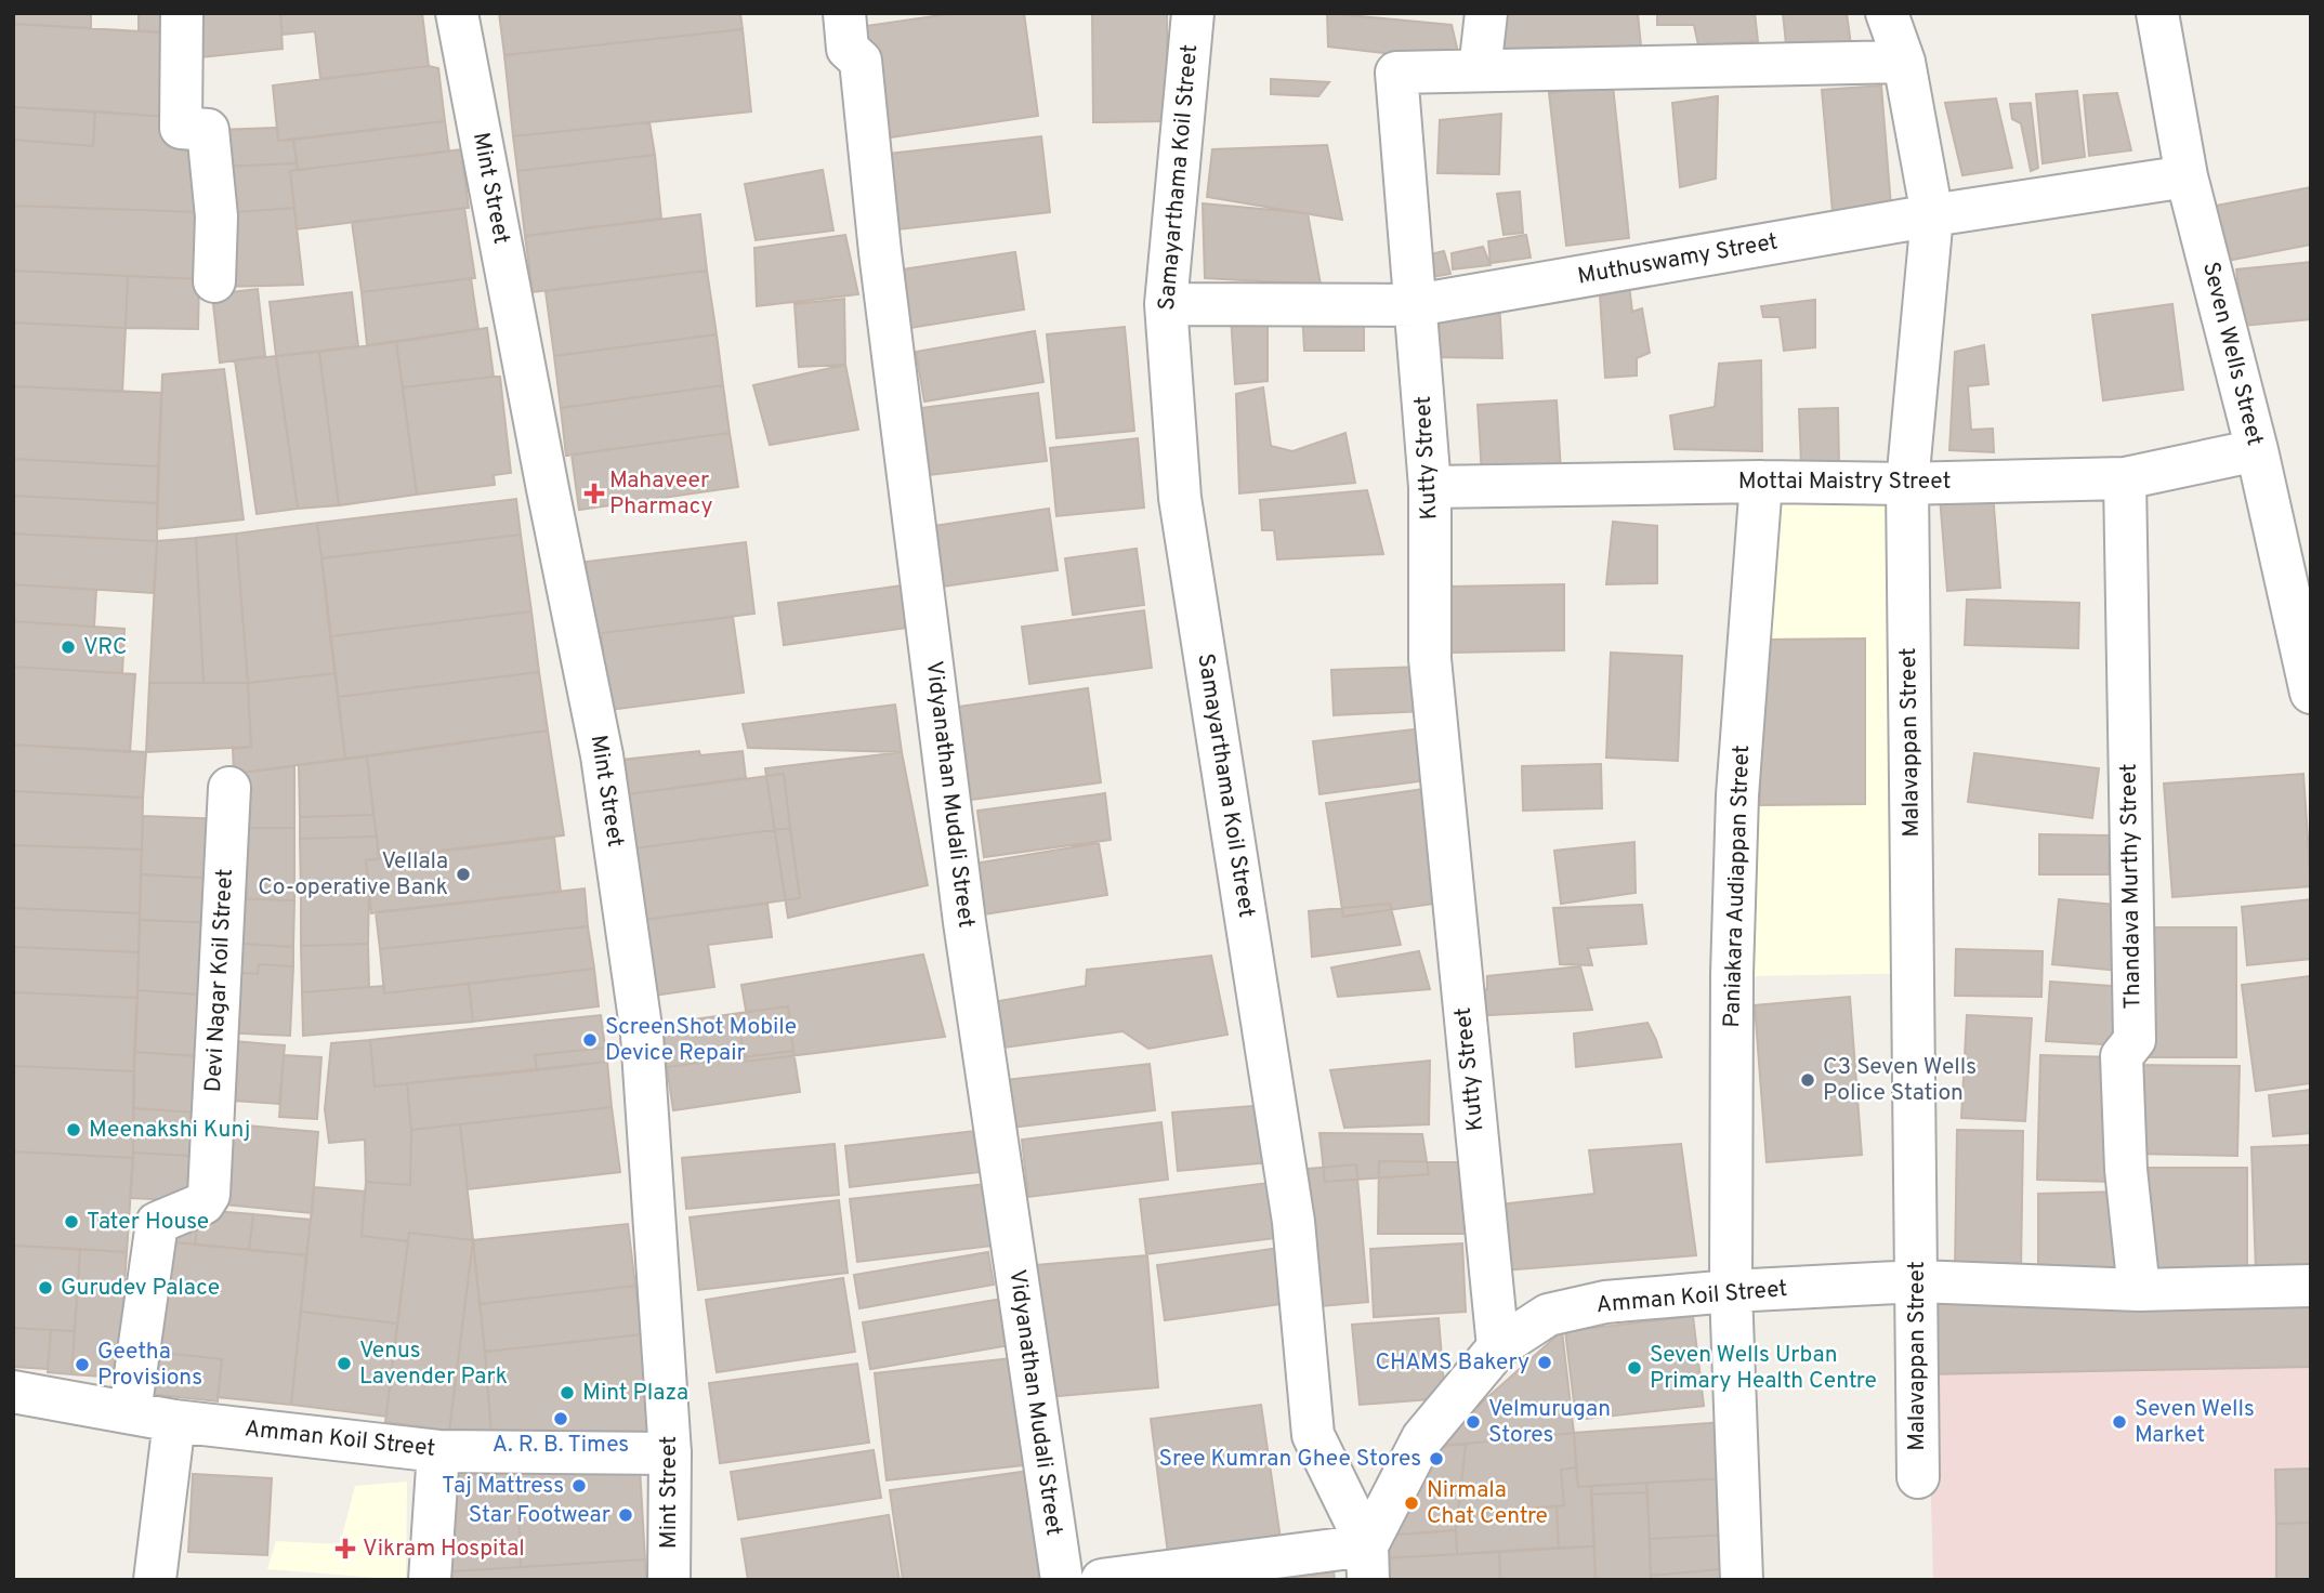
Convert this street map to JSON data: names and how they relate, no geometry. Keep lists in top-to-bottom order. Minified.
{"streets":{"street":["Samayarthama Koil Street","Mint Street","Muthuswamy Street","Seven Wells Street","Kutty Street","Mottai Maistry Street","Malavappan Street","Vidyanathan Mudali Street","Paniakara Audiappan Street","Thandava Murthy Street","Devi Nagar Koil Street","Amman Koil Street"]},"crossings":[["Samayarthama Koil Street","Muthuswamy Street"],["Samayarthama Koil Street","Amman Koil Street"],["Mint Street","Amman Koil Street"],["Muthuswamy Street","Seven Wells Street"],["Muthuswamy Street","Kutty Street"],["Muthuswamy Street","Malavappan Street"],["Seven Wells Street","Mottai Maistry Street"],["Kutty Street","Mottai Maistry Street"],["Kutty Street","Malavappan Street"],["Kutty Street","Amman Koil Street"],["Mottai Maistry Street","Malavappan Street"],["Mottai Maistry Street","Paniakara Audiappan Street"],["Mottai Maistry Street","Thandava Murthy Street"],["Malavappan Street","Amman Koil Street"],["Paniakara Audiappan Street","Amman Koil Street"],["Thandava Murthy Street","Amman Koil Street"],["Devi Nagar Koil Street","Amman Koil Street"]],"places":{"health":["Mahaveer Pharmacy","Vikram Hospital"],"other":["VRC","Vellala Co-operative Bank","ScreenShot Mobile Device Repair","C3 Seven Wells Police Station","Meenakshi Kunj","Tater House","Gurudev Palace","CHAMS Bakery","Venus Lavender Park","Geetha Provisions","Seven Wells Urban Primary Health Centre","Mint Plaza","A. R. B. Times","Velmurugan Stores","Seven Wells Market","Sree Kumran Ghee Stores","Taj Mattress","Nirmala Chat Centre","Star Footwear"]}}
